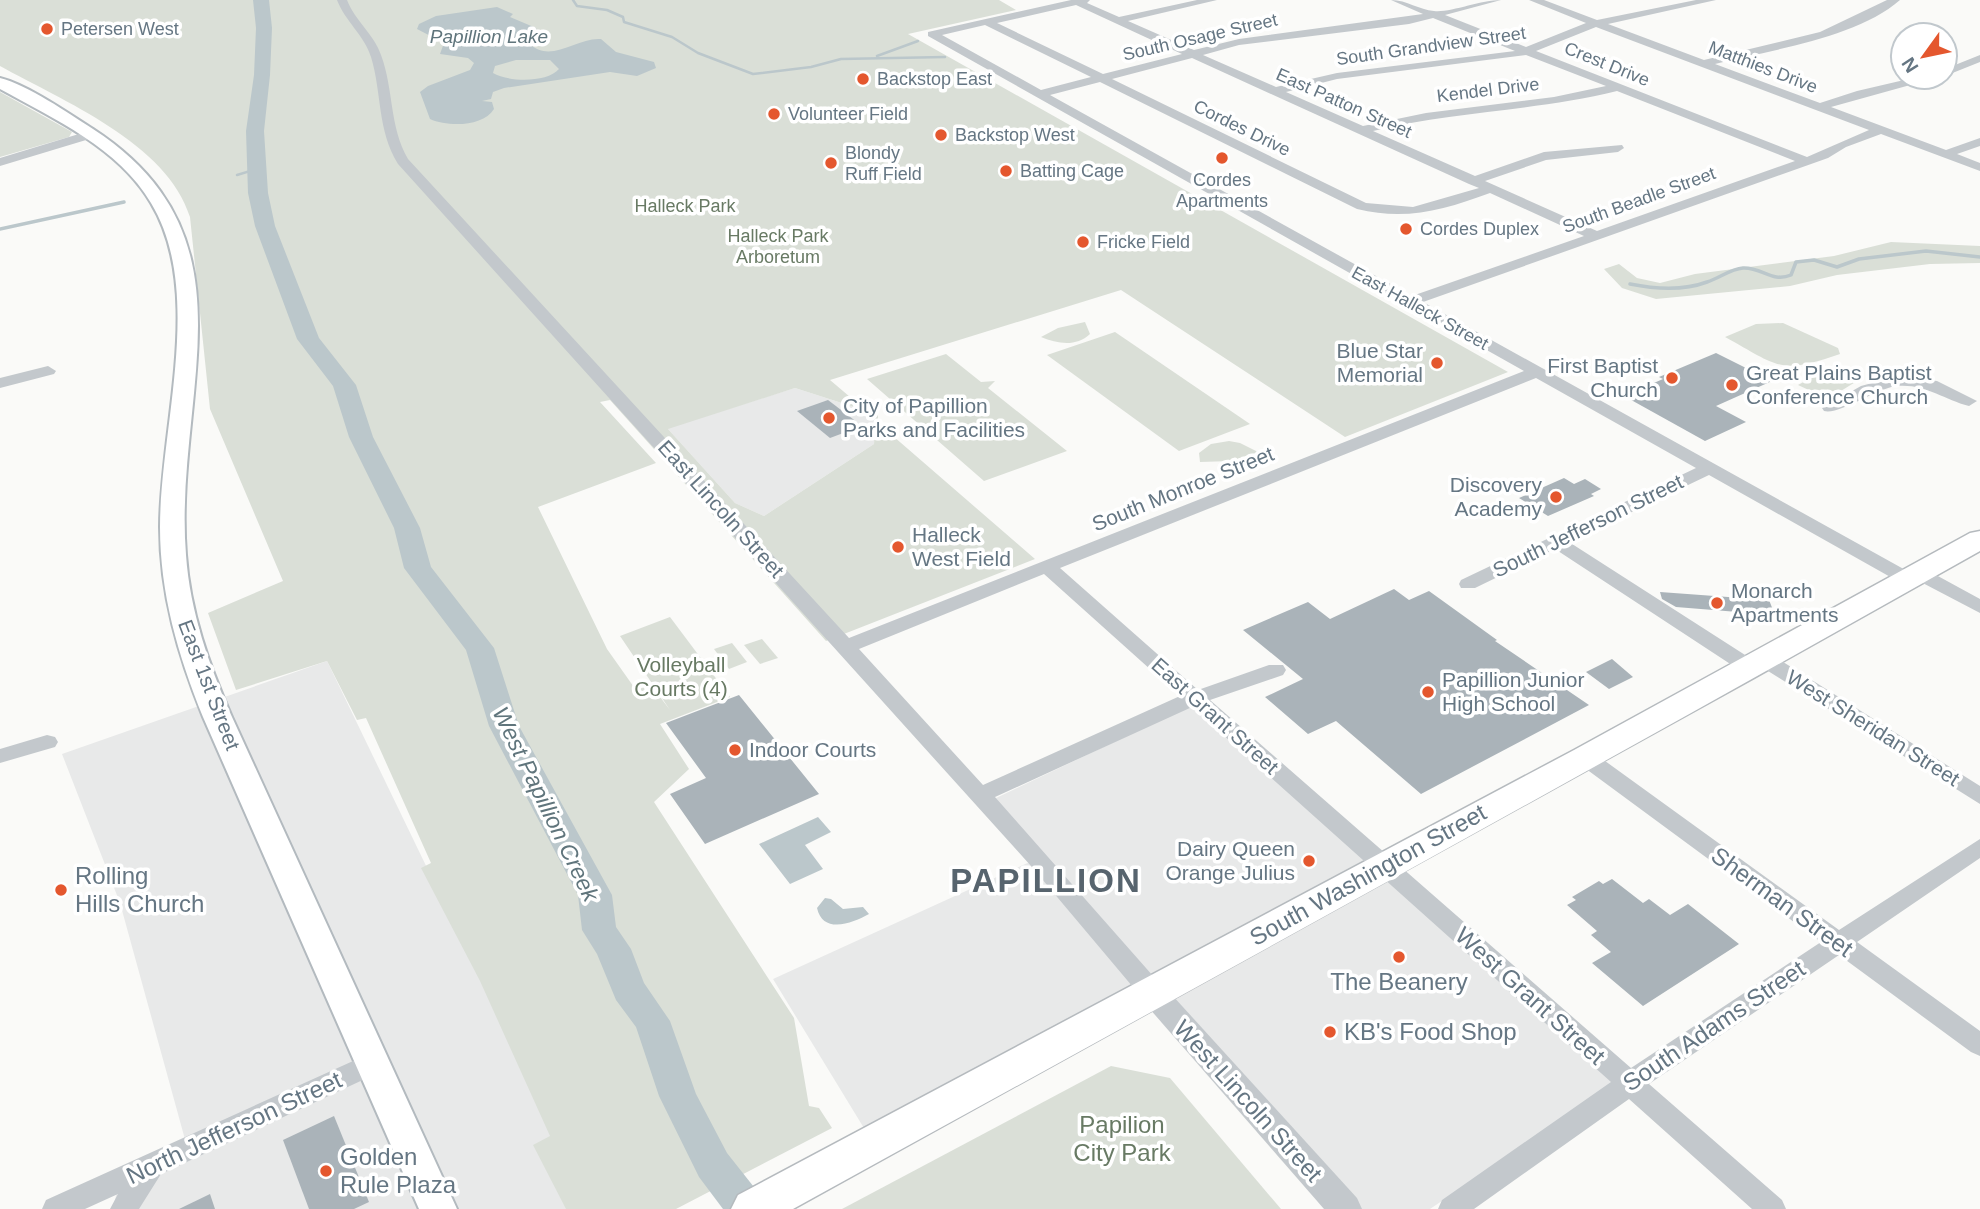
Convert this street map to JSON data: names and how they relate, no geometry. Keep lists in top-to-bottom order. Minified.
{"streets":{"main road":["East 1st Street","South Washington Street"],"street":["South Osage Street","South Grandview Street","Crest Drive","Matthies Drive","Kendel Drive","East Patton Street","Cordes Drive","South Beadle Street","East Halleck Street","South Monroe Street","East Lincoln Street","South Jefferson Street","East Grant Street","West Sheridan Street","Sherman Street","West Grant Street","South Adams Street","West Lincoln Street","North Jefferson Street"]},"crossings":[["South Osage Street","Crest Drive"],["South Osage Street","East Patton Street"],["South Osage Street","Cordes Drive"],["South Osage Street","East Halleck Street"],["South Grandview Street","Crest Drive"],["South Grandview Street","Matthies Drive"],["South Grandview Street","East Patton Street"],["Crest Drive","Kendel Drive"],["Crest Drive","South Beadle Street"],["Matthies Drive","South Beadle Street"],["Kendel Drive","East Patton Street"],["East Patton Street","Cordes Drive"],["East Patton Street","South Beadle Street"],["South Beadle Street","East Halleck Street"],["East Halleck Street","South Monroe Street"],["East Halleck Street","South Jefferson Street"],["East Halleck Street","South Washington Street"],["South Monroe Street","East Lincoln Street"],["South Monroe Street","East Grant Street"],["East Lincoln Street","South Washington Street"],["East Lincoln Street","West Lincoln Street"],["South Jefferson Street","West Sheridan Street"],["East 1st Street","North Jefferson Street"],["East Grant Street","South Washington Street"],["East Grant Street","West Grant Street"],["West Sheridan Street","South Washington Street"],["South Washington Street","Sherman Street"],["South Washington Street","West Grant Street"],["South Washington Street","West Lincoln Street"],["Sherman Street","South Adams Street"],["West Grant Street","South Adams Street"]],"districts":["PAPILLION"],"water":["Papillion Lake","West Papillion Creek"],"parks":["Halleck Park","Halleck Park Arboretum","Volleyball Courts (4)","Papilion City Park"],"places":["Petersen West","Backstop East","Volunteer Field","Backstop West","Cordes Apartments","Blondy Ruff Field","Batting Cage","Cordes Duplex","Fricke Field","Blue Star Memorial","First Baptist Church","Great Plains Baptist Conference Church","City of Papillion Parks and Facilities","Discovery Academy","Halleck West Field","Monarch Apartments","Papillion Junior High School","Indoor Courts","Dairy Queen Orange Julius","Rolling Hills Church","The Beanery","KB's Food Shop","Golden Rule Plaza"],"north":"bottom left"}
